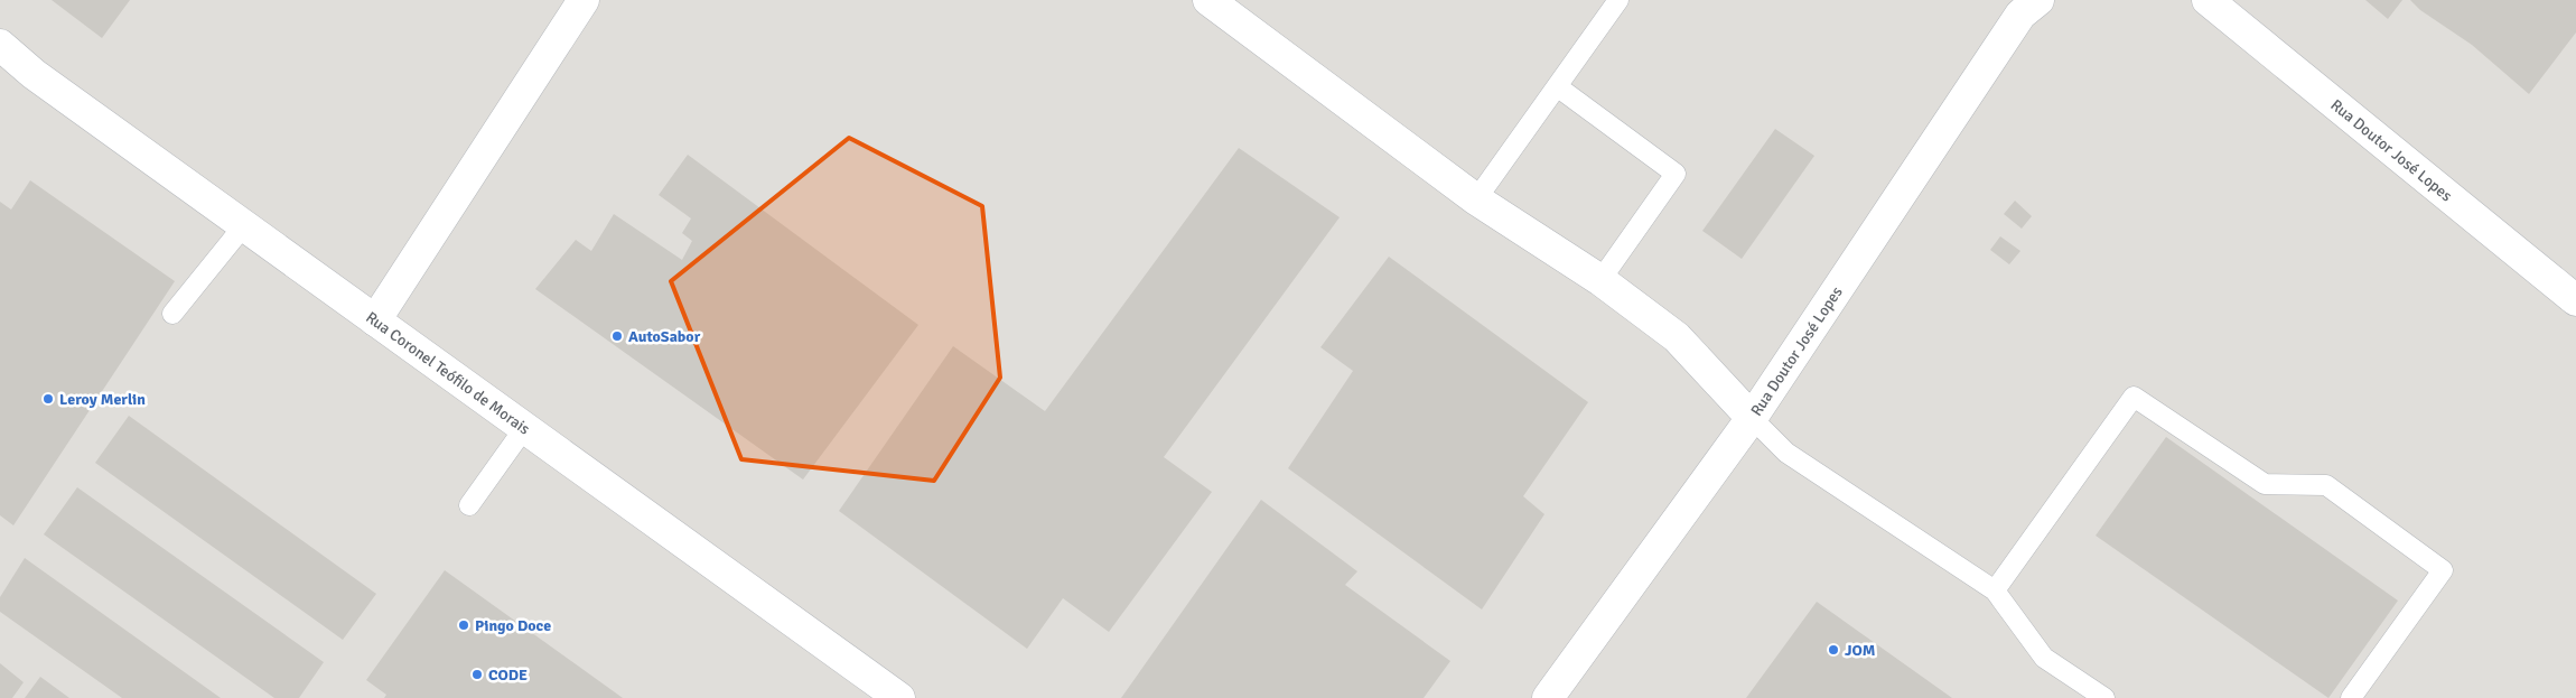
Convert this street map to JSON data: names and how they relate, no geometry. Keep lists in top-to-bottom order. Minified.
{"streets":{"street":["Rua Doutor José Lopes","Rua Coronel Teófilo de Morais"]},"places":["AutoSabor","Leroy Merlin","Pingo Doce","JOM","CODE"]}
